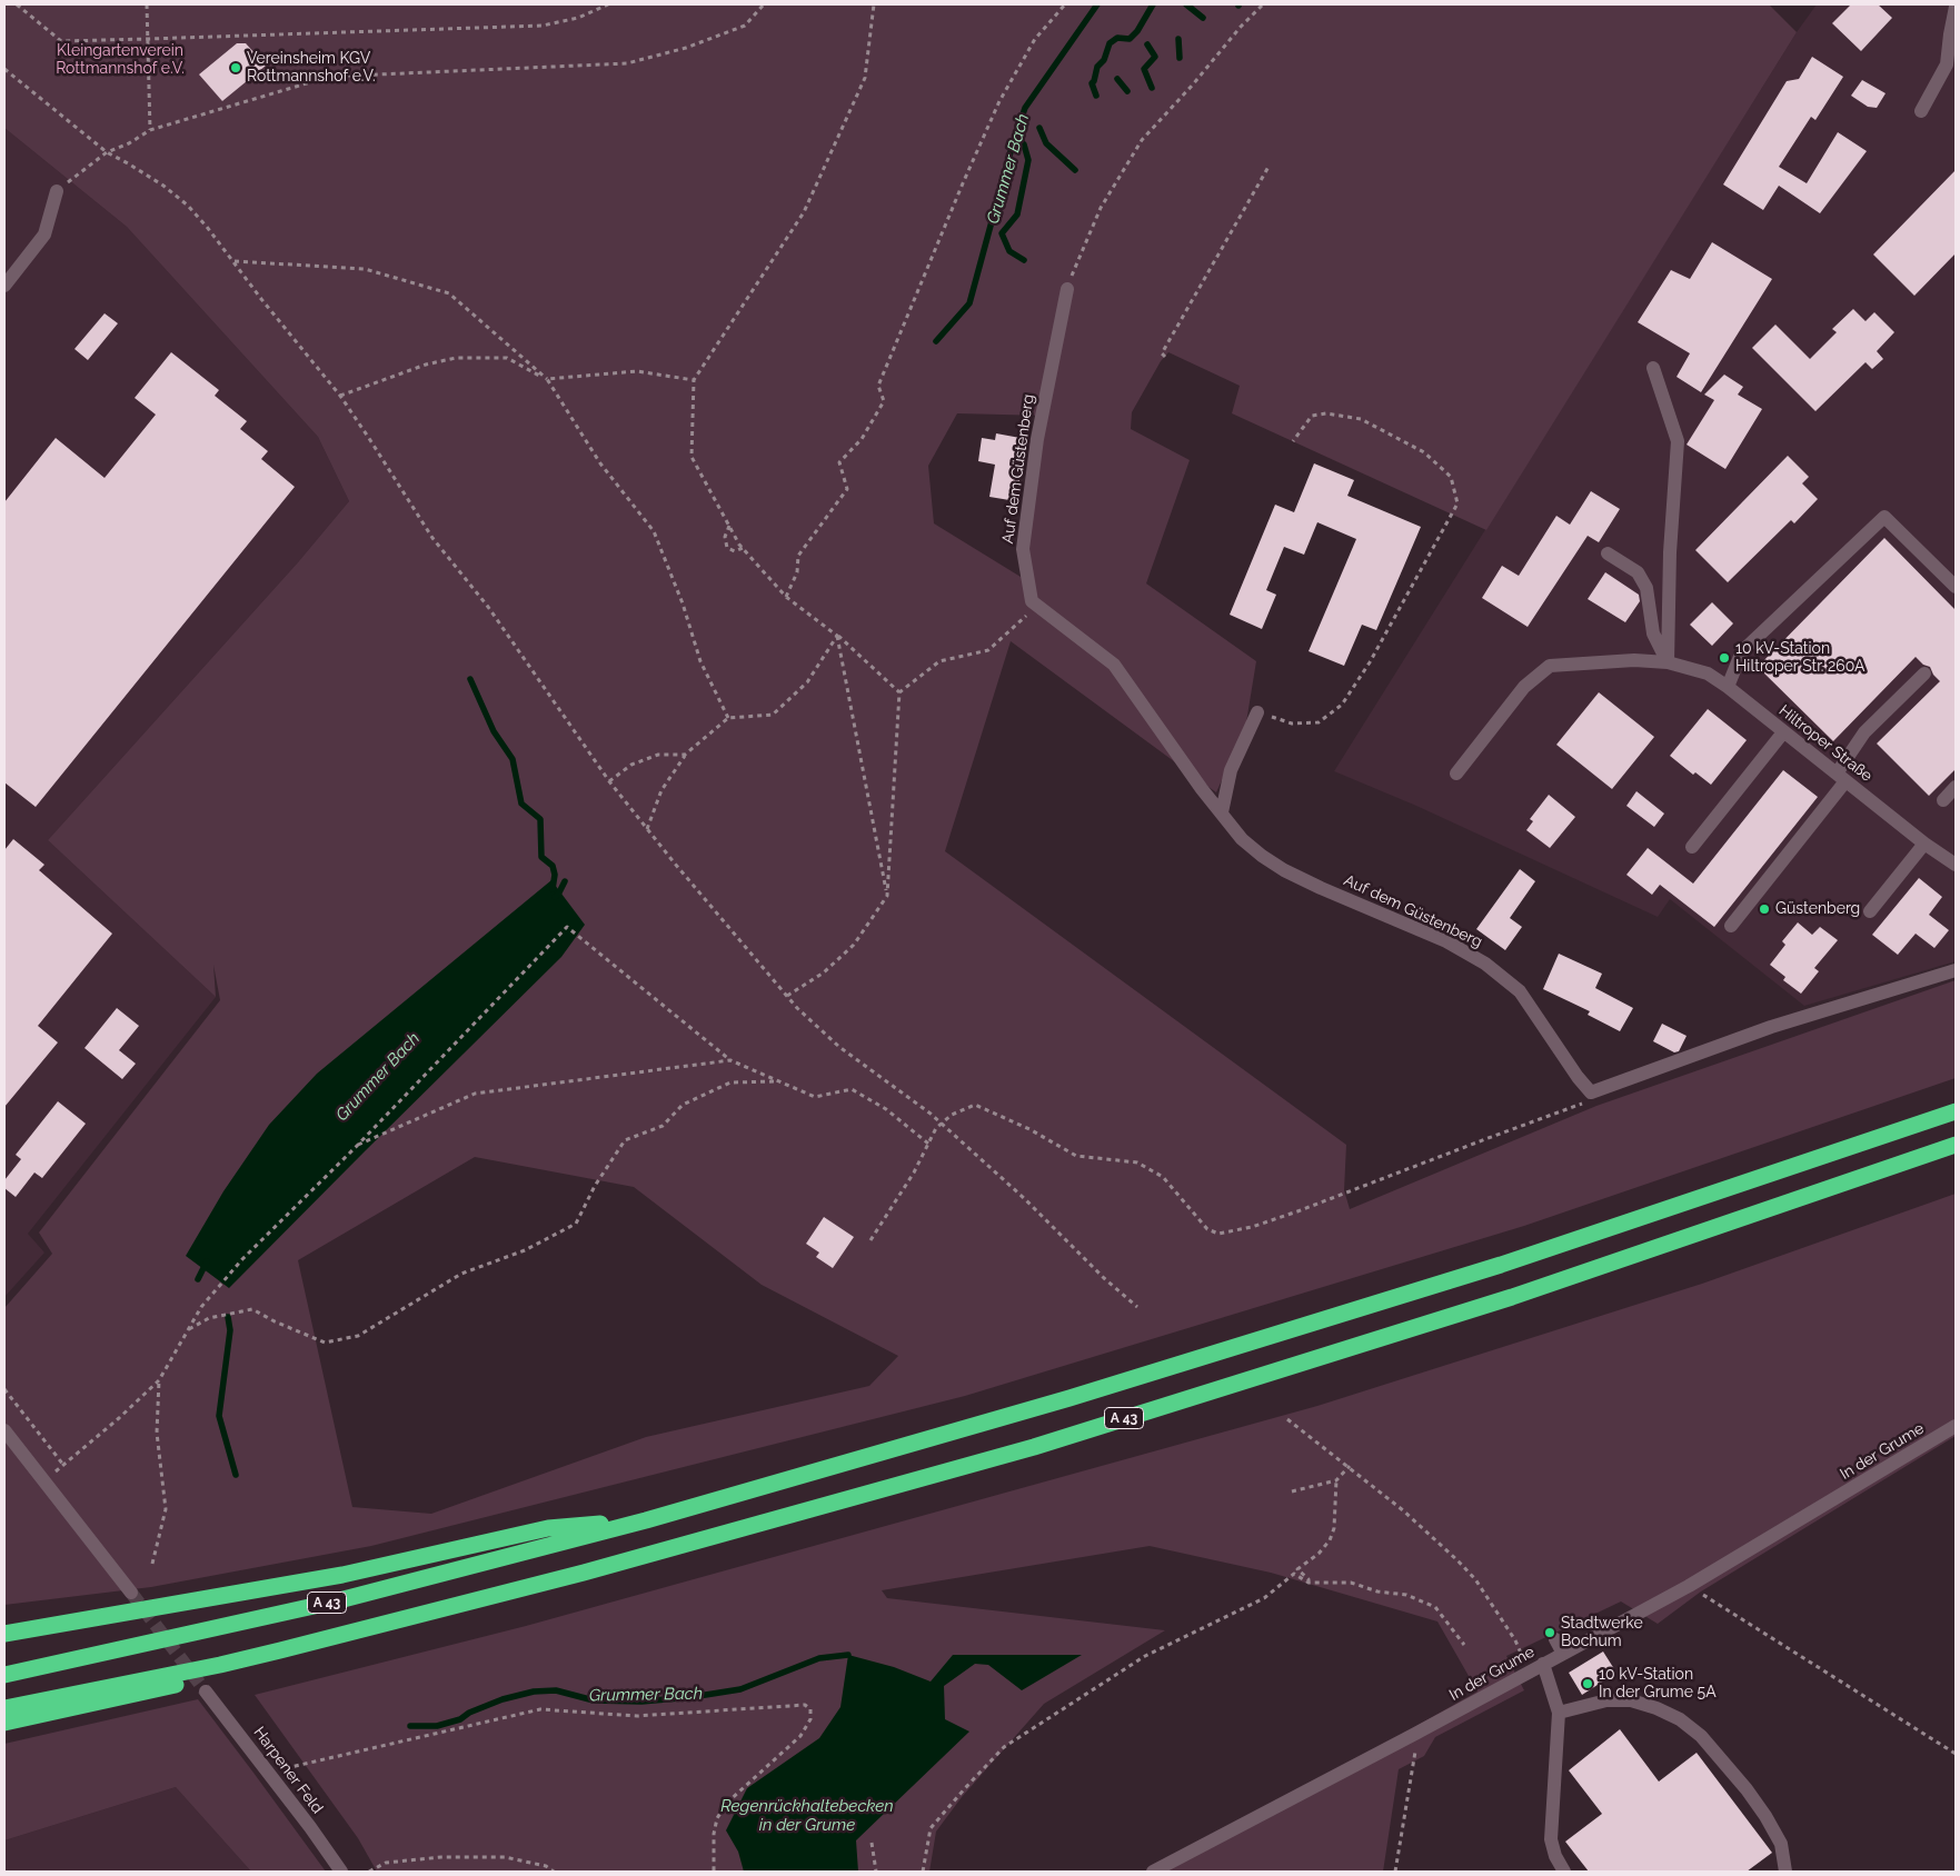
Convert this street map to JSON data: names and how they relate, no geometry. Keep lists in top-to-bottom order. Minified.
{"streets":{"highway":["A 43"],"street":["Auf dem Güstenberg","Hiltroper Straße","In der Grume","Harpener Feld"]},"water":["Grummer Bach","Regenrückhaltebecken in der Grume"],"parks":["Kleingartenverein Rottmannshof e.V."],"places":["Vereinsheim KGV Rottmannshof e.V.","10 kV-Station Hiltroper Str. 260A","Güstenberg","Stadtwerke Bochum","10 kV-Station In der Grume 5A"]}
